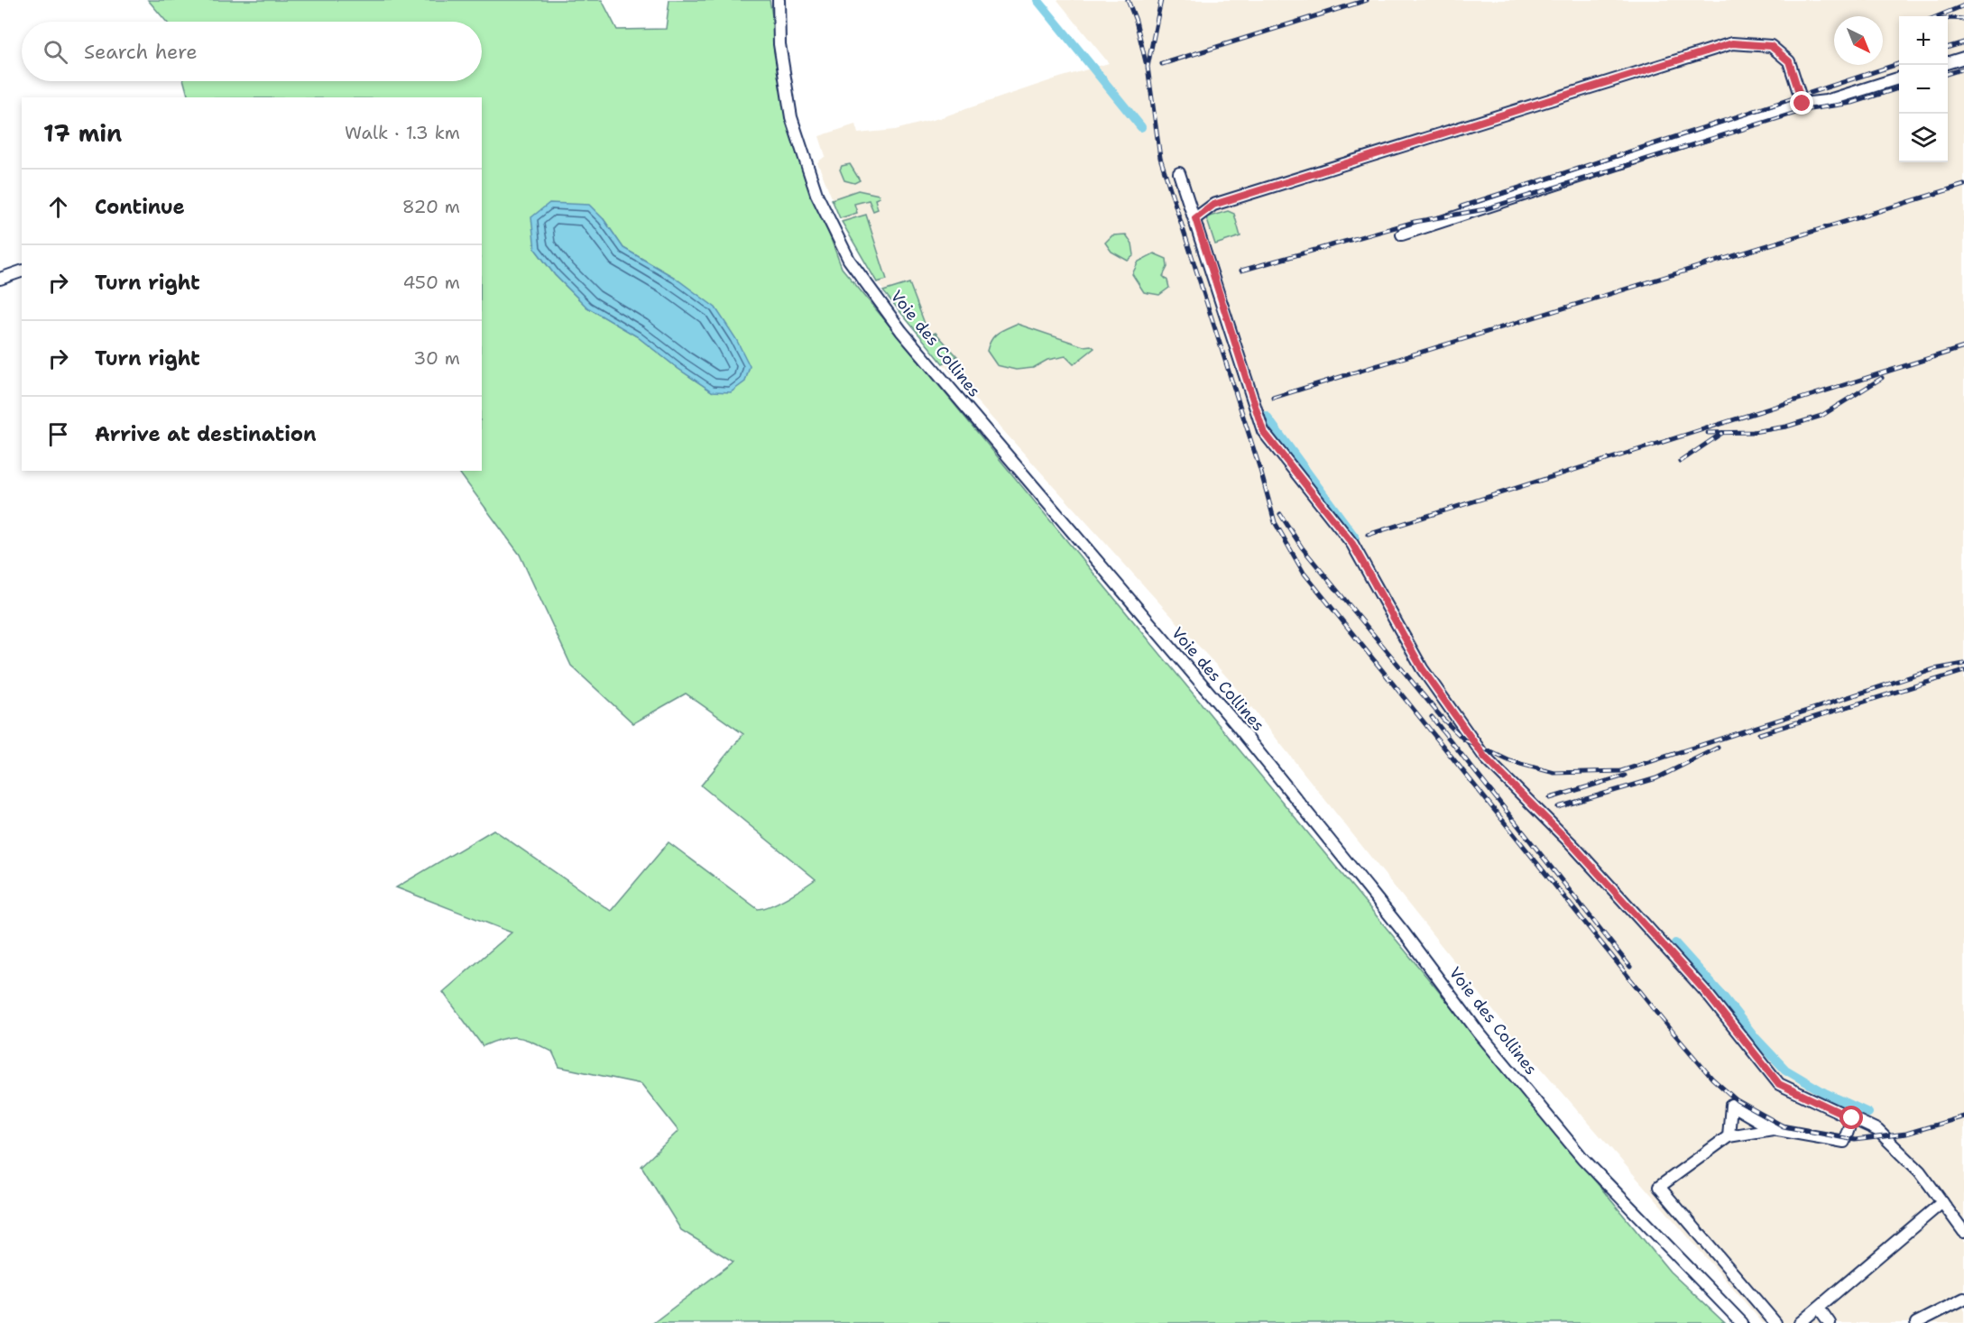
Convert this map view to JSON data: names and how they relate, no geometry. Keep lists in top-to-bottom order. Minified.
{"streets":{"street":["Voie des Collines"]},"north":"bottom right","page":{"map_buttons":["+","−"],"search":"Search here","heading":["17 min","Walk · 1.3 km"],"list":[["Continue","820 m"],["Turn right","450 m"],["Turn right","30 m"],"Arrive at destination"]}}
